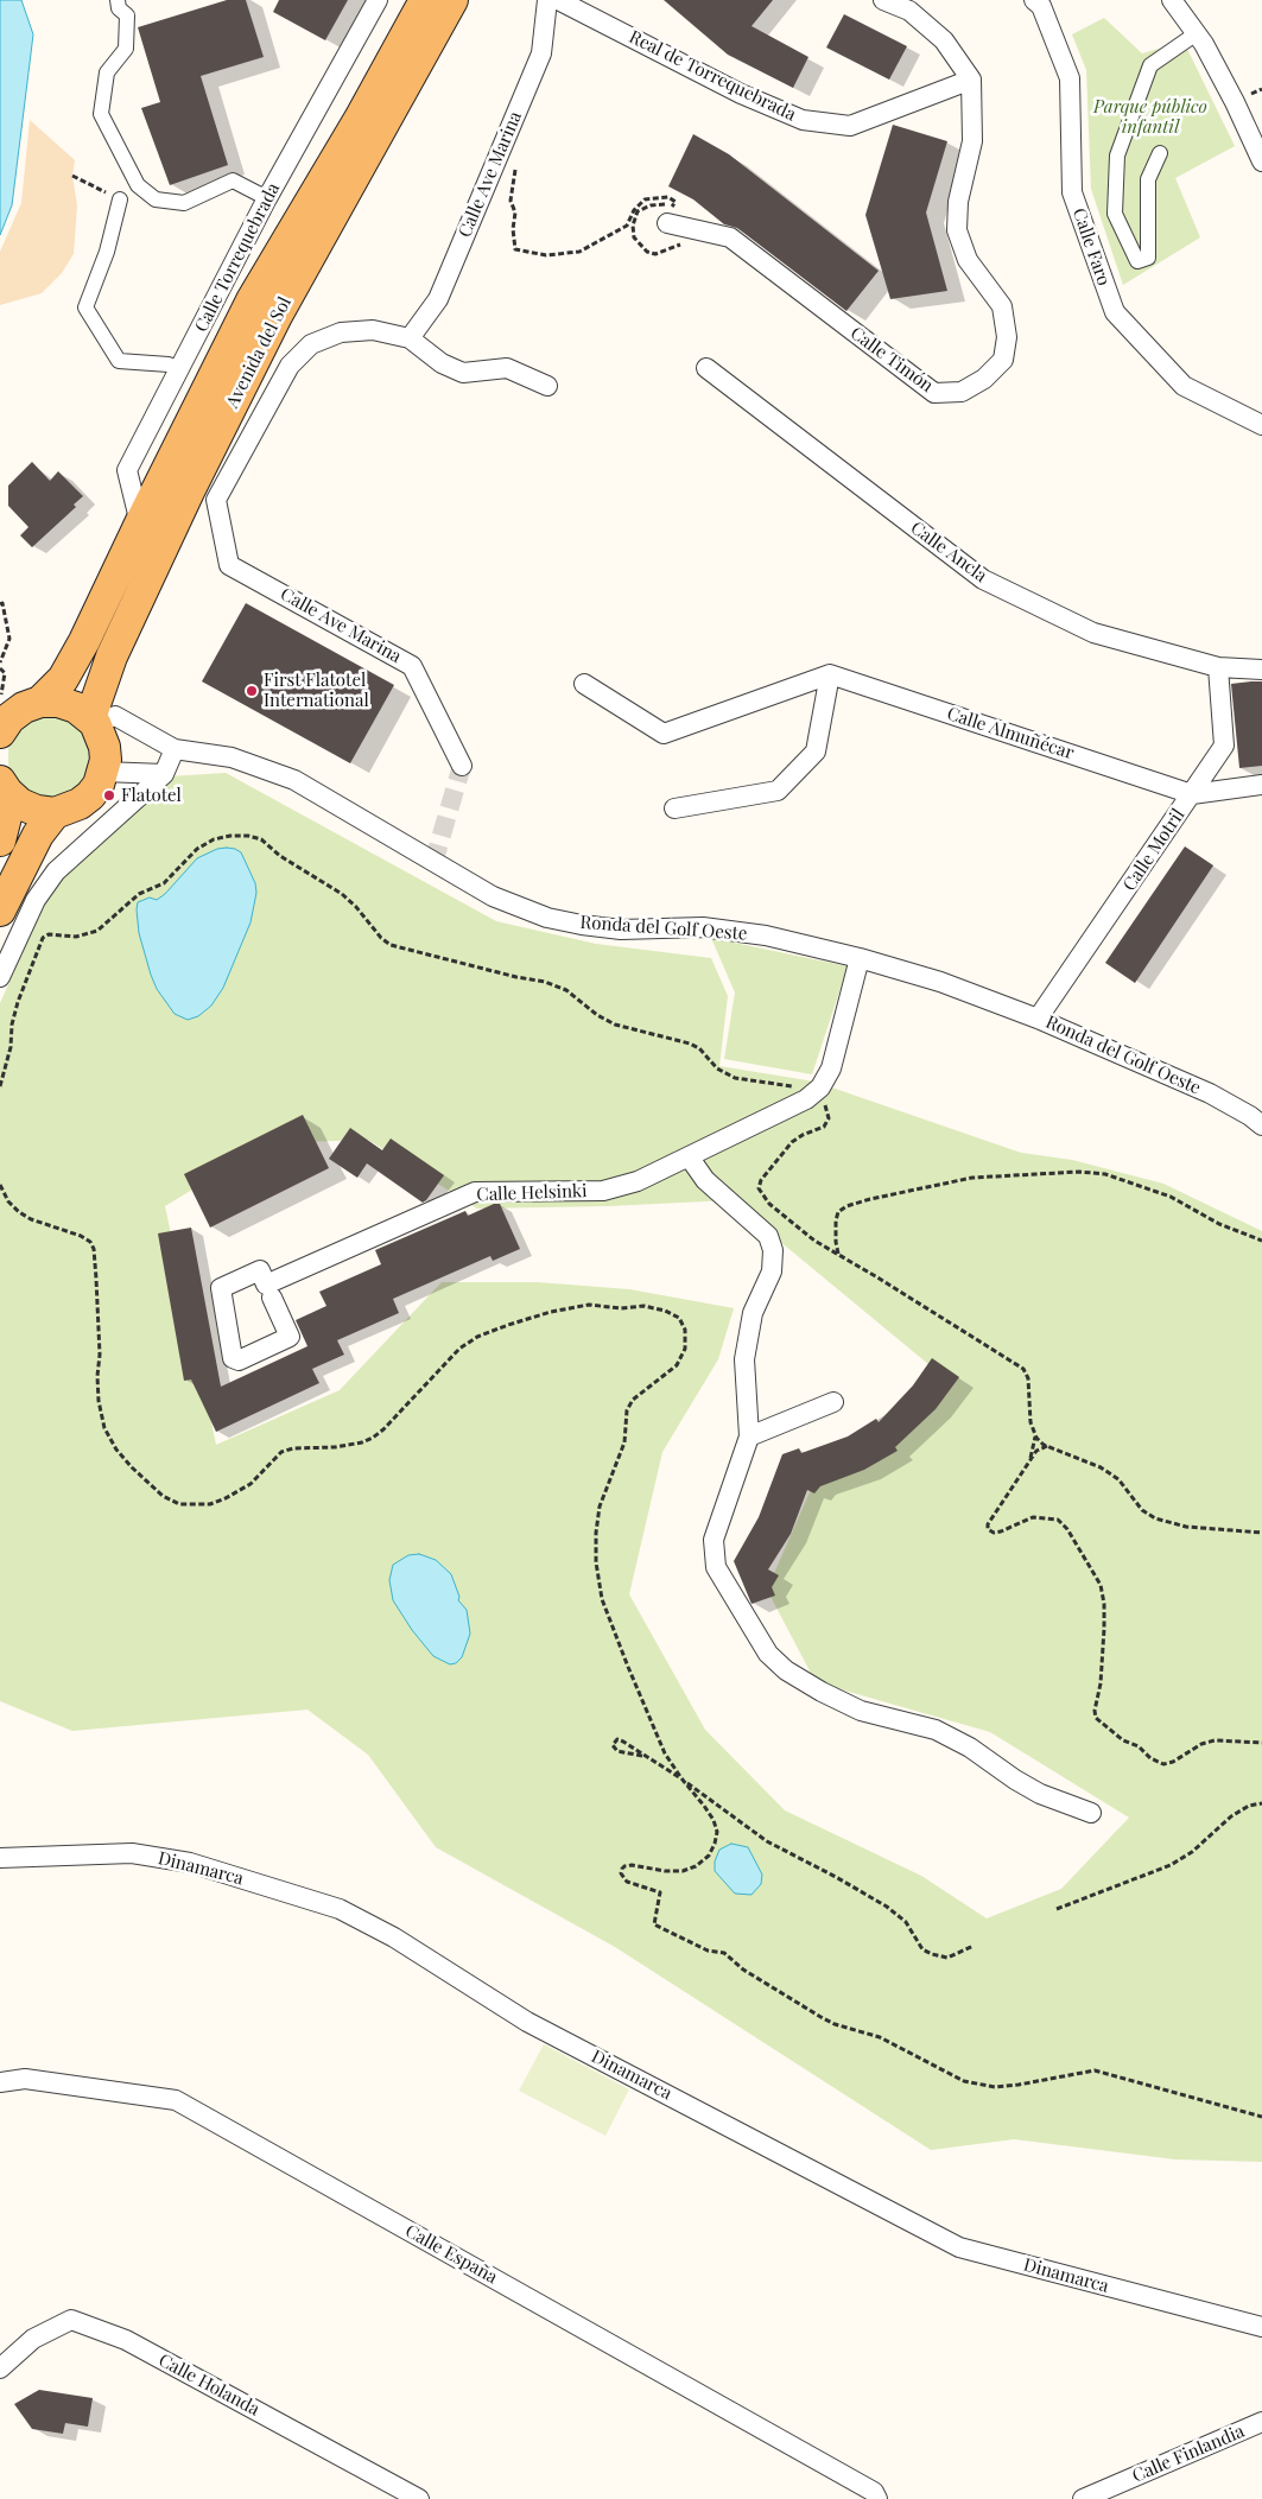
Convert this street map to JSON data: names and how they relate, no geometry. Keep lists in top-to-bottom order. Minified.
{"streets":{"main road":["Avenida del Sol"],"street":["Real de Torrequebrada","Calle Ave Marina","Calle Faro","Calle Torrequebrada","Calle Timón","Calle Ancla","Calle Almuñécar","Calle Motril","Ronda del Golf Oeste","Calle Helsinki","Dinamarca","Calle España","Calle Holanda","Calle Finlandia"]},"crossings":[["Real de Torrequebrada","Calle Timón"],["Calle Ave Marina","Avenida del Sol"],["Calle Torrequebrada","Avenida del Sol"],["Avenida del Sol","Ronda del Golf Oeste"],["Calle Ancla","Calle Motril"],["Calle Almuñécar","Calle Motril"],["Calle Motril","Ronda del Golf Oeste"],["Ronda del Golf Oeste","Calle Helsinki"]],"parks":["Parque público infantil"],"places":["First Flatotel International","Flatotel"]}
